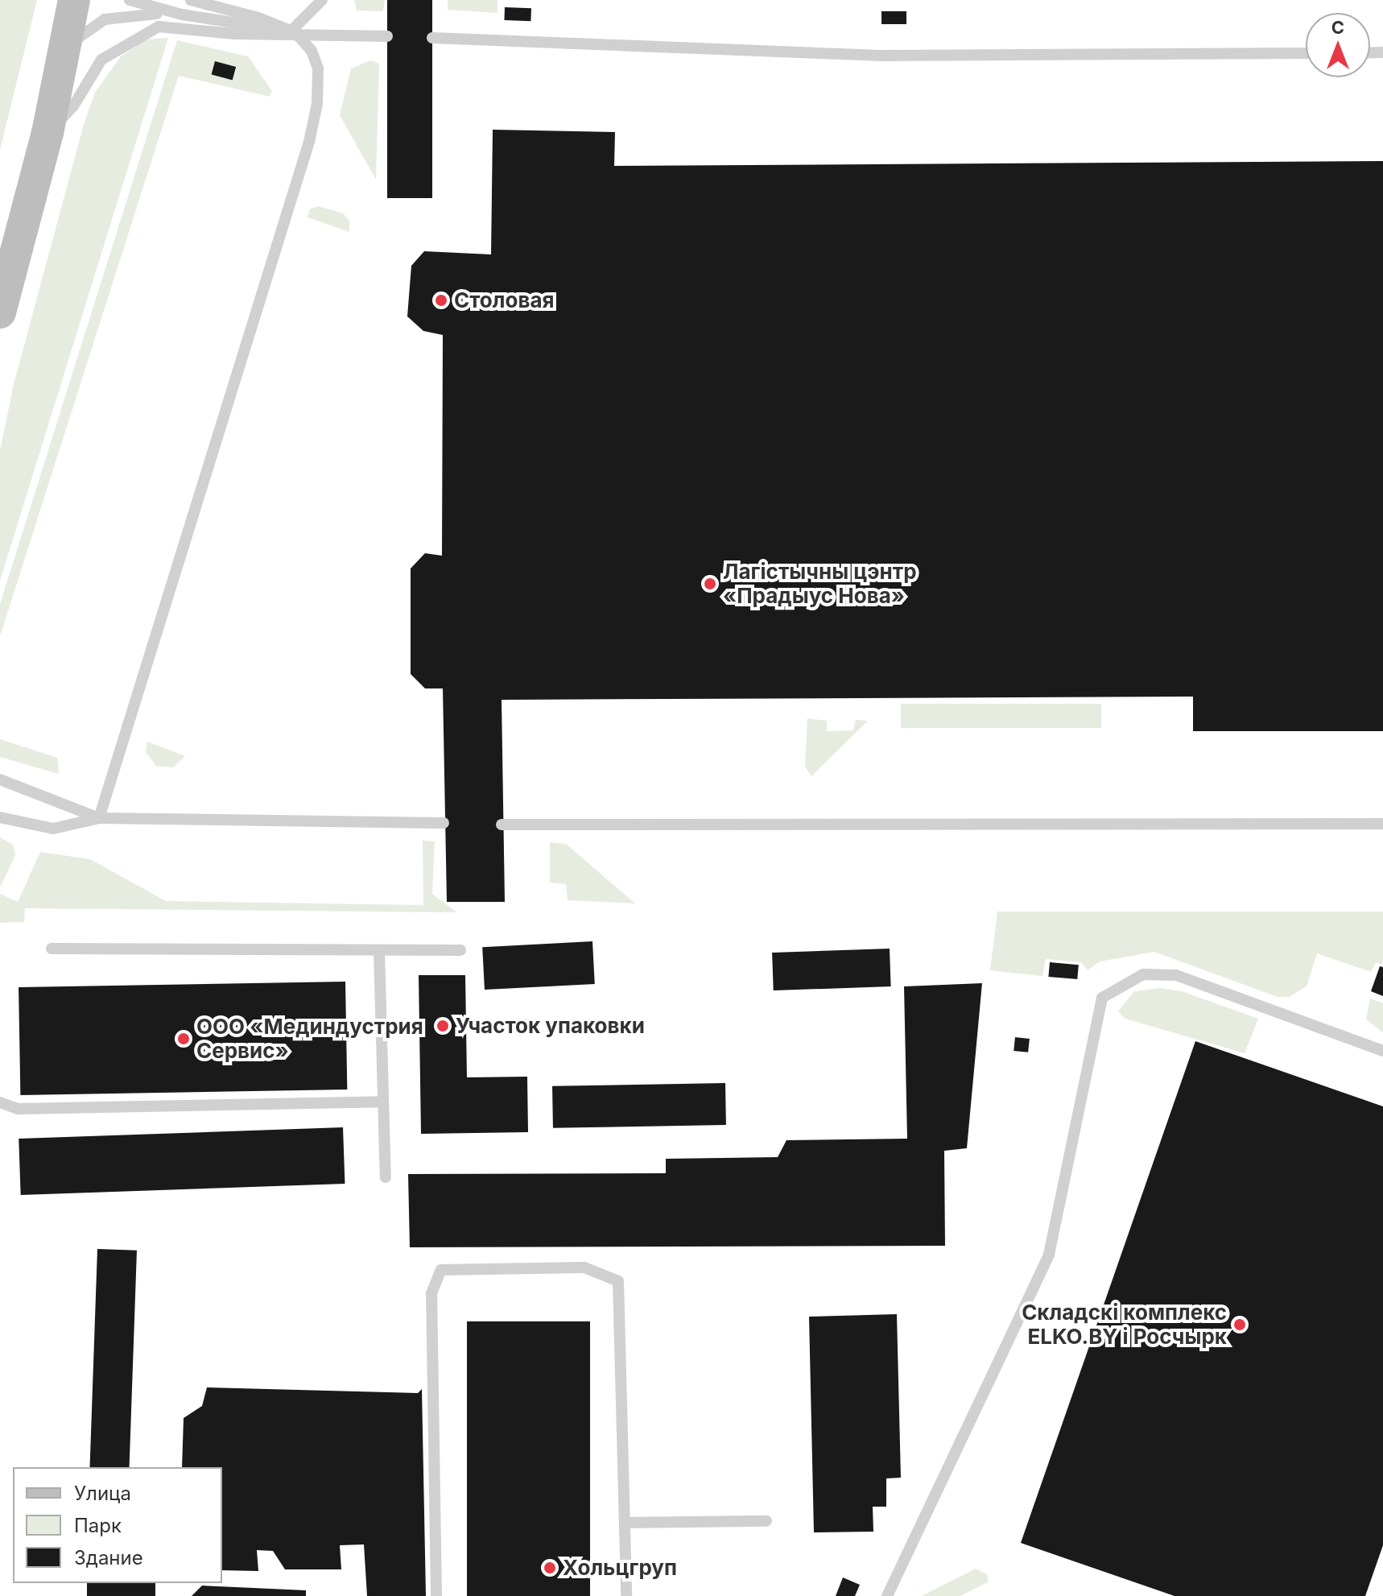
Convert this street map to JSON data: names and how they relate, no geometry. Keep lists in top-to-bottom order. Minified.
{"places":["Столовая","Лагістычны цэнтр «Прадыус Нова»","Участок упаковки","ООО «Мединдустрия Сервис»","Складскі комплекс ELKO.BY і Росчырк","Хольцгруп"],"legend":["Улица","Парк","Здание"],"north":"top"}
